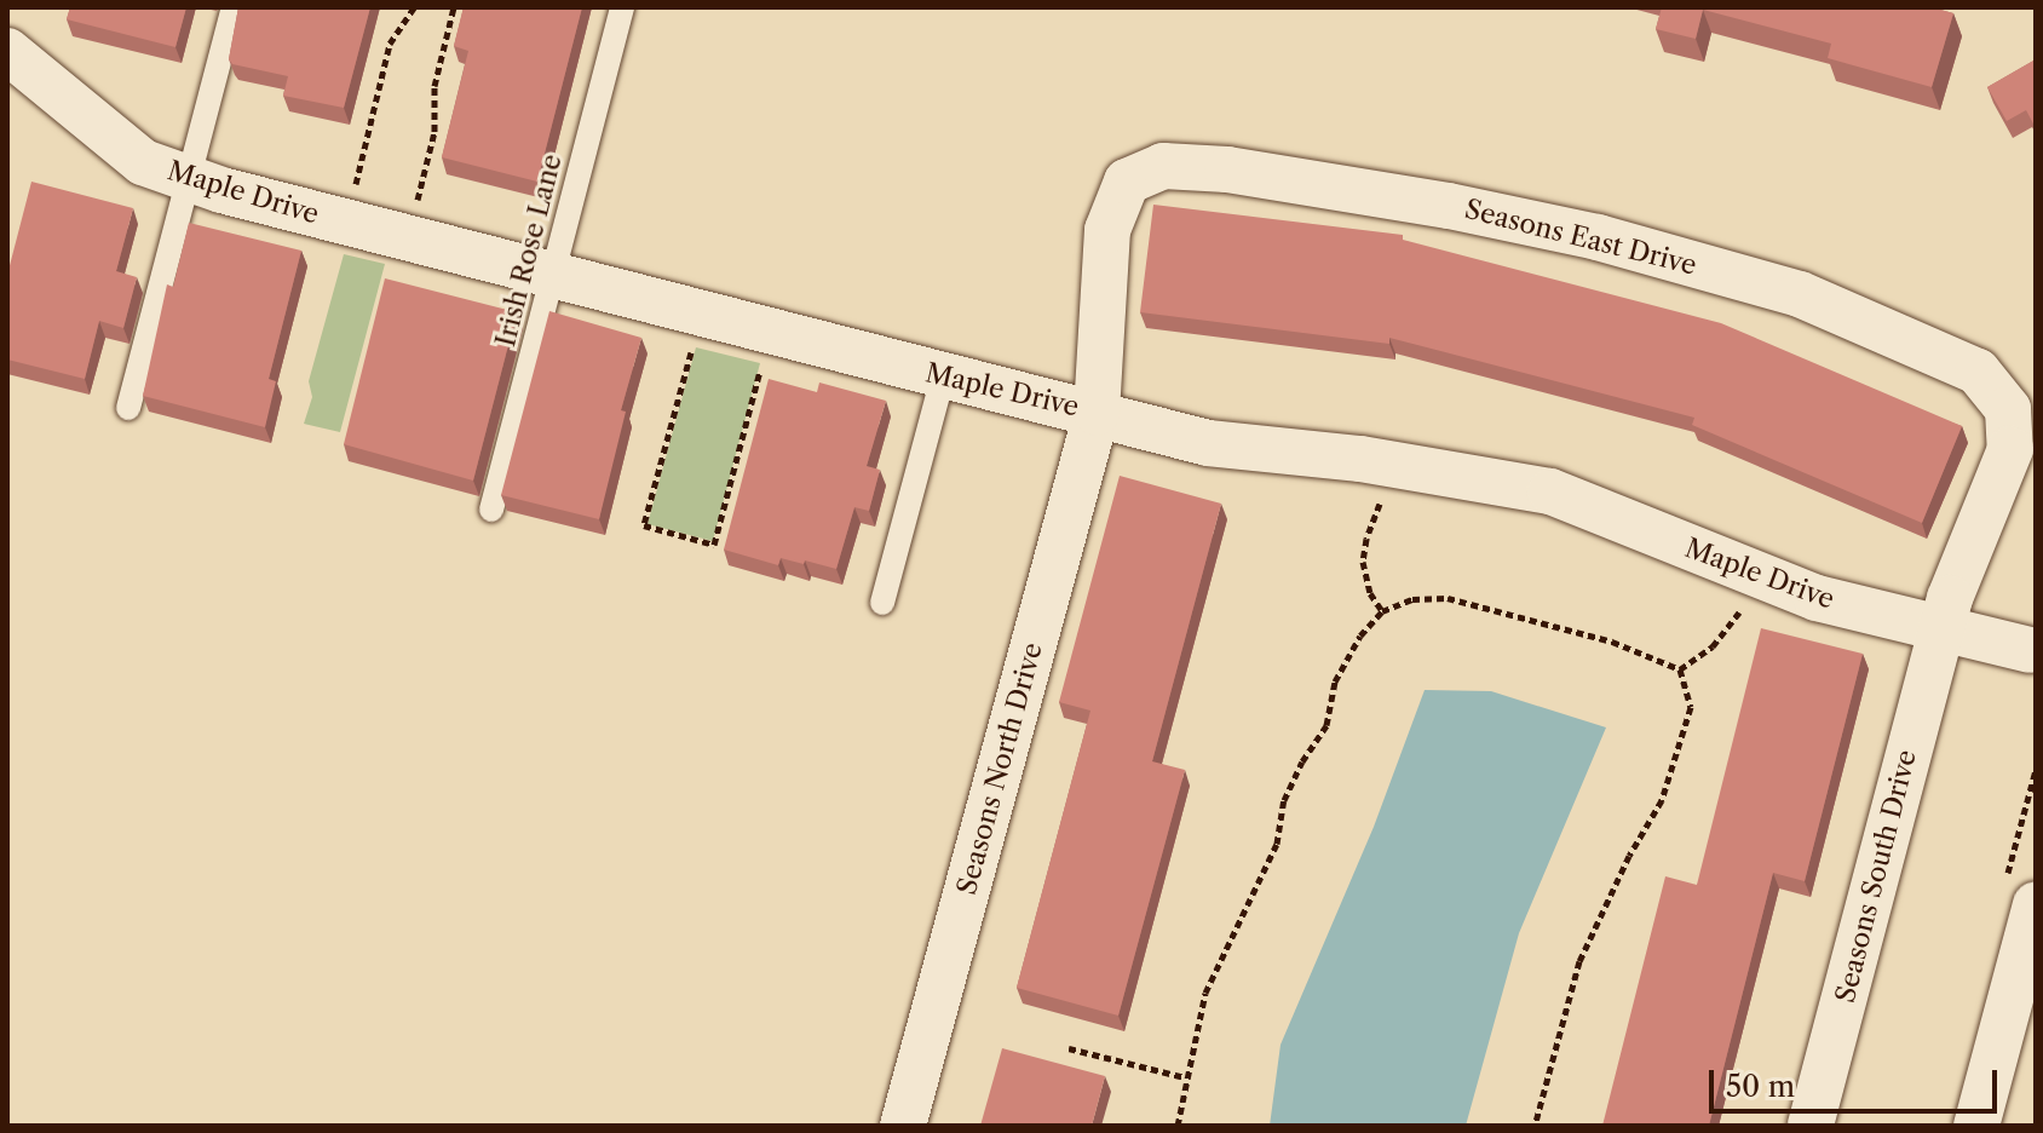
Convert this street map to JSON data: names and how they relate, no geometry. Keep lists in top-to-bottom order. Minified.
{"streets":{"street":["Maple Drive","Seasons East Drive","Seasons North Drive","Seasons South Drive"],"lane":["Irish Rose Lane"]},"crossings":[["Maple Drive","Seasons East Drive"],["Maple Drive","Irish Rose Lane"],["Maple Drive","Seasons North Drive"],["Maple Drive","Seasons South Drive"],["Seasons East Drive","Seasons North Drive"],["Seasons East Drive","Seasons South Drive"]],"scale_bar":"50 m"}
